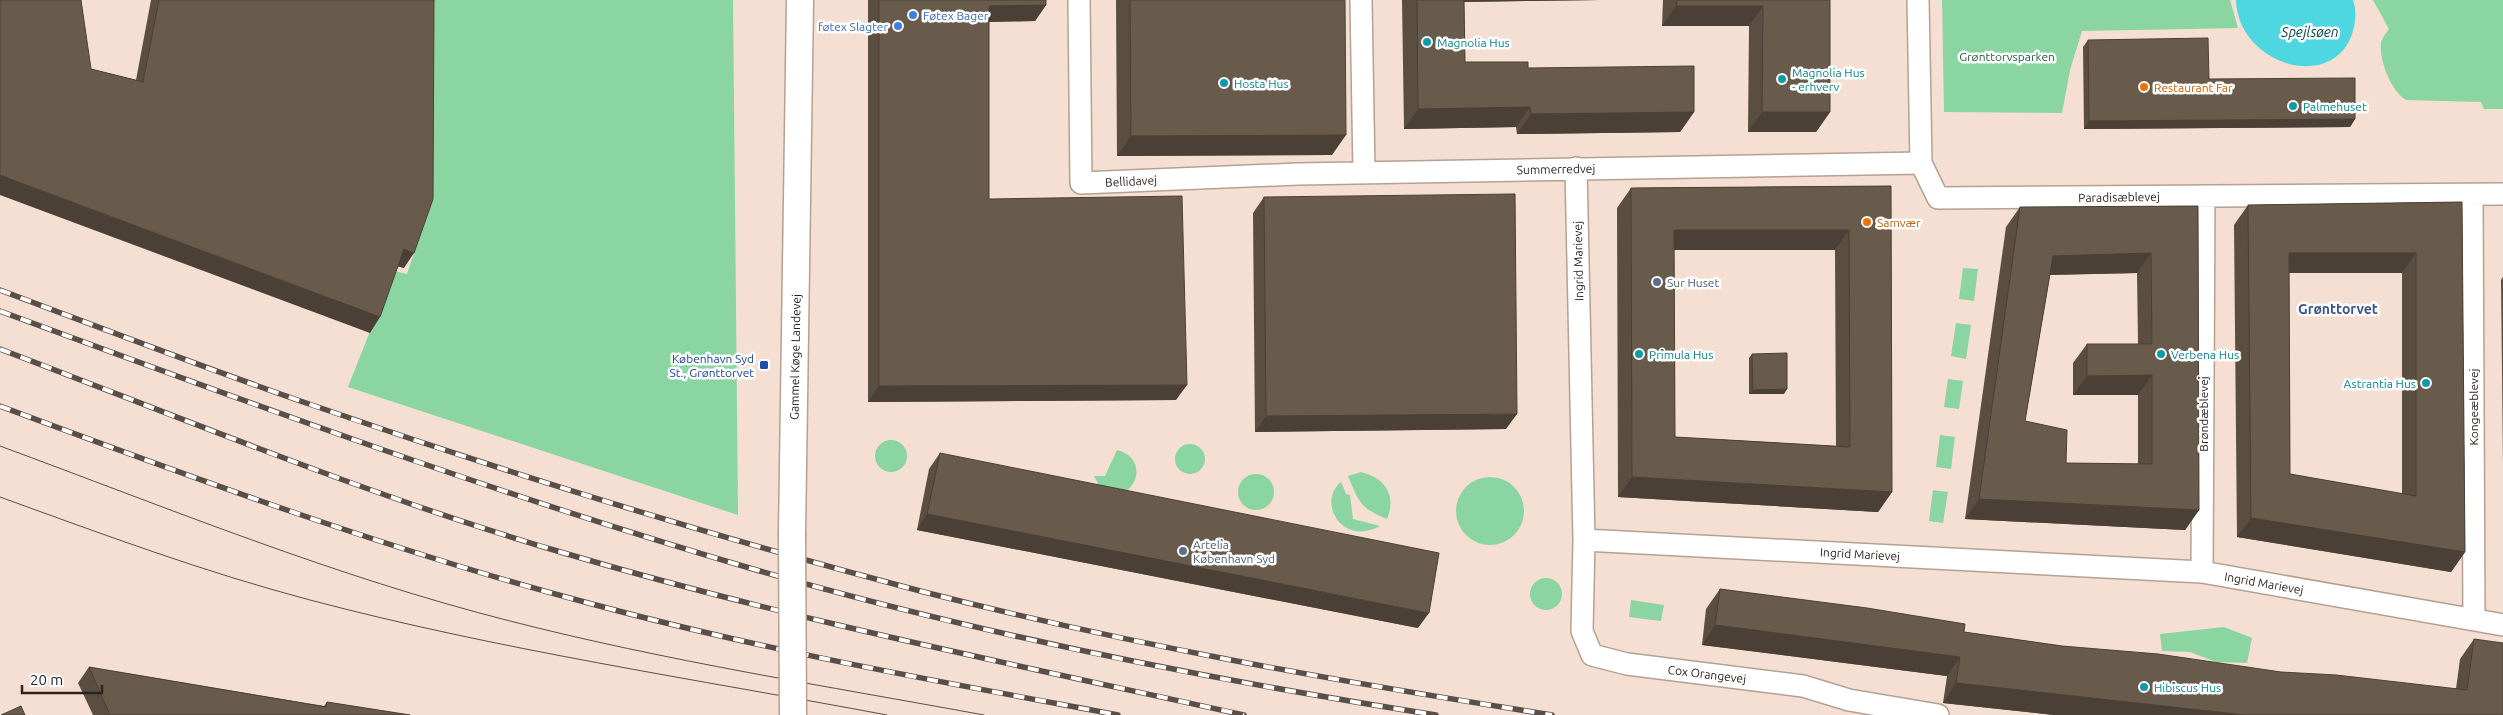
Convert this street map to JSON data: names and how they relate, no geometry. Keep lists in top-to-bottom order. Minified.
{"streets":{"street":["Summerredvej","Bellidavej","Paradisæblevej","Ingrid Marievej","Gammel Køge Landevej","Kongeæblevej","Brøndæblevej","Cox Orangevej"]},"crossings":[["Summerredvej","Bellidavej"],["Summerredvej","Paradisæblevej"],["Summerredvej","Ingrid Marievej"],["Paradisæblevej","Kongeæblevej"],["Paradisæblevej","Brøndæblevej"],["Ingrid Marievej","Kongeæblevej"],["Ingrid Marievej","Brøndæblevej"],["Ingrid Marievej","Cox Orangevej"]],"districts":["Grønttorvet"],"water":["Spejlsøen"],"parks":["Grønttorvsparken"],"places":{"other":["Føtex Bager","føtex Slagter","Magnolia Hus","Magnolia Hus - erhverv","Hosta Hus","Restaurant Far","Palmehuset","Samvær","Sur Huset","Primula Hus","Verbena Hus","Astrantia Hus","Artelia København Syd","Hibiscus Hus"],"transit":["København Syd St., Grønttorvet"]},"scale_bar":"20 m"}
